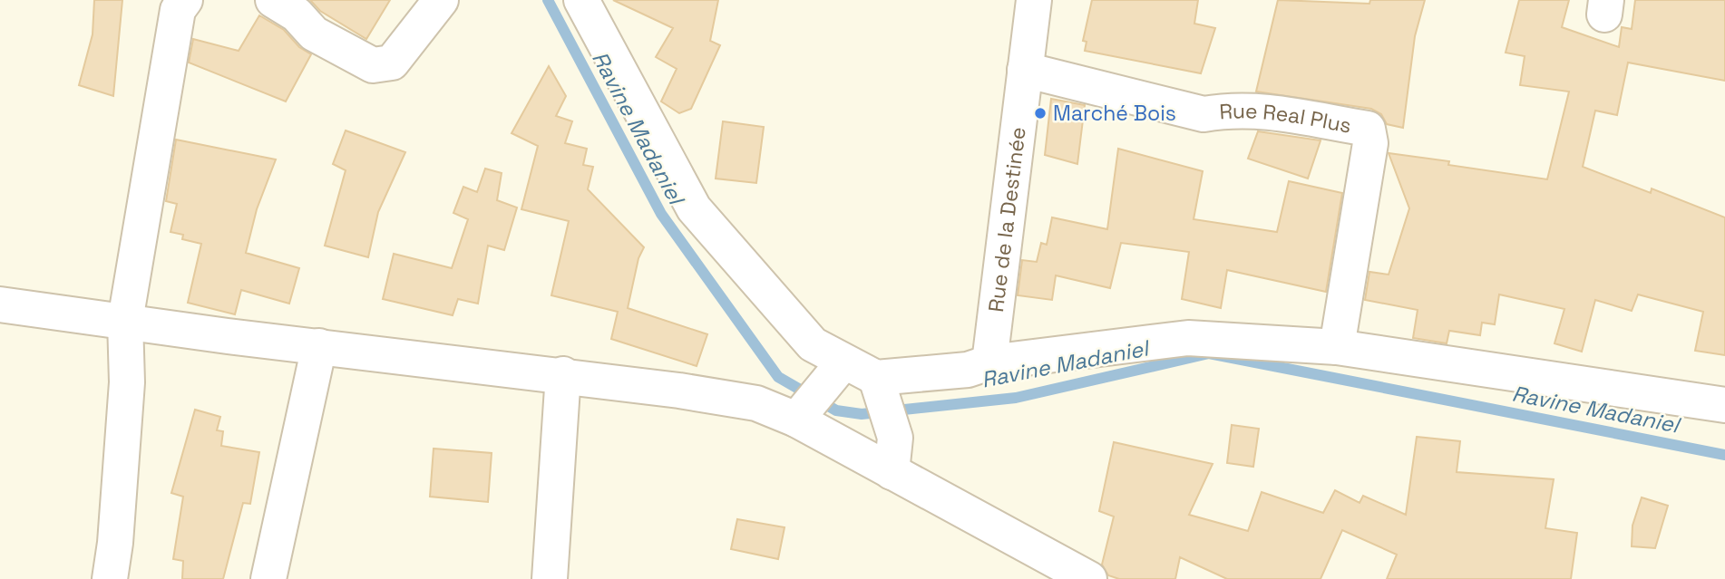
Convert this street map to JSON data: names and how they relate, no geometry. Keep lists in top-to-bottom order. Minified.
{"streets":{"street":["Rue Real Plus","Rue de la Destinée"]},"crossings":[["Rue Real Plus","Rue de la Destinée"]],"water":["Ravine Madaniel"],"places":["Marché Bois"]}
